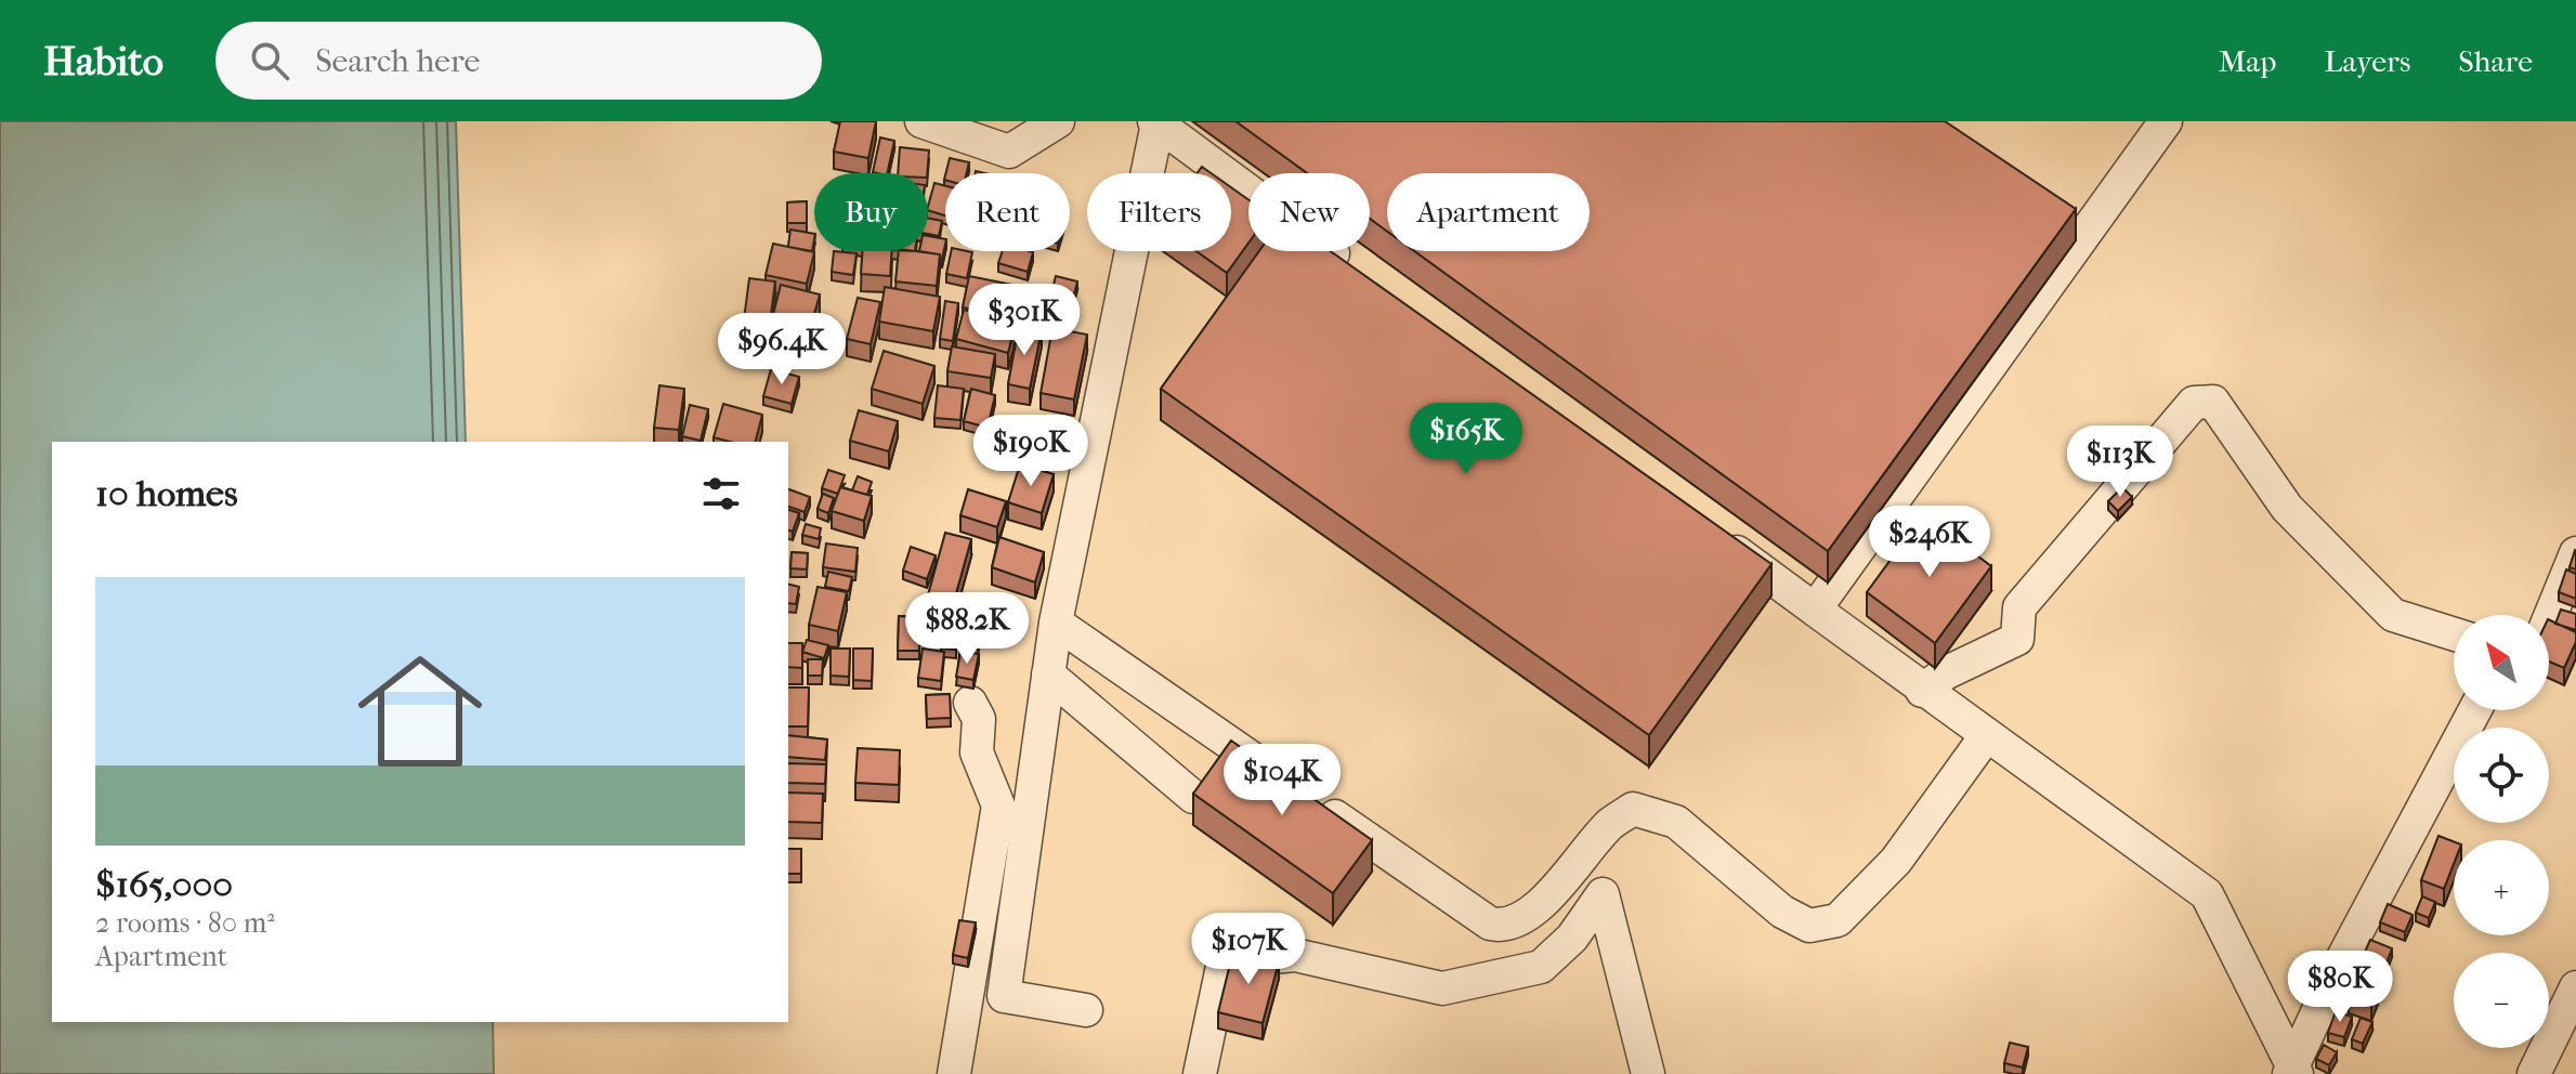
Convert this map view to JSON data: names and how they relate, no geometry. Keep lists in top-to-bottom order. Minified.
{"north":"top left","page":{"header":"Habito","search":"Search here","nav":["Map","Layers","Share"],"chip":["Buy","Rent","Filters","New","Apartment"],"price":["$301K","$96.4K","$165K","$190K","$113K","$246K","$88.2K","$104K","$107K","$80K"],"heading":"10 homes","list":[{"name":"$165,000","note":"2 rooms · 80 m² · Apartment"}],"map_buttons":["+","−"]}}
